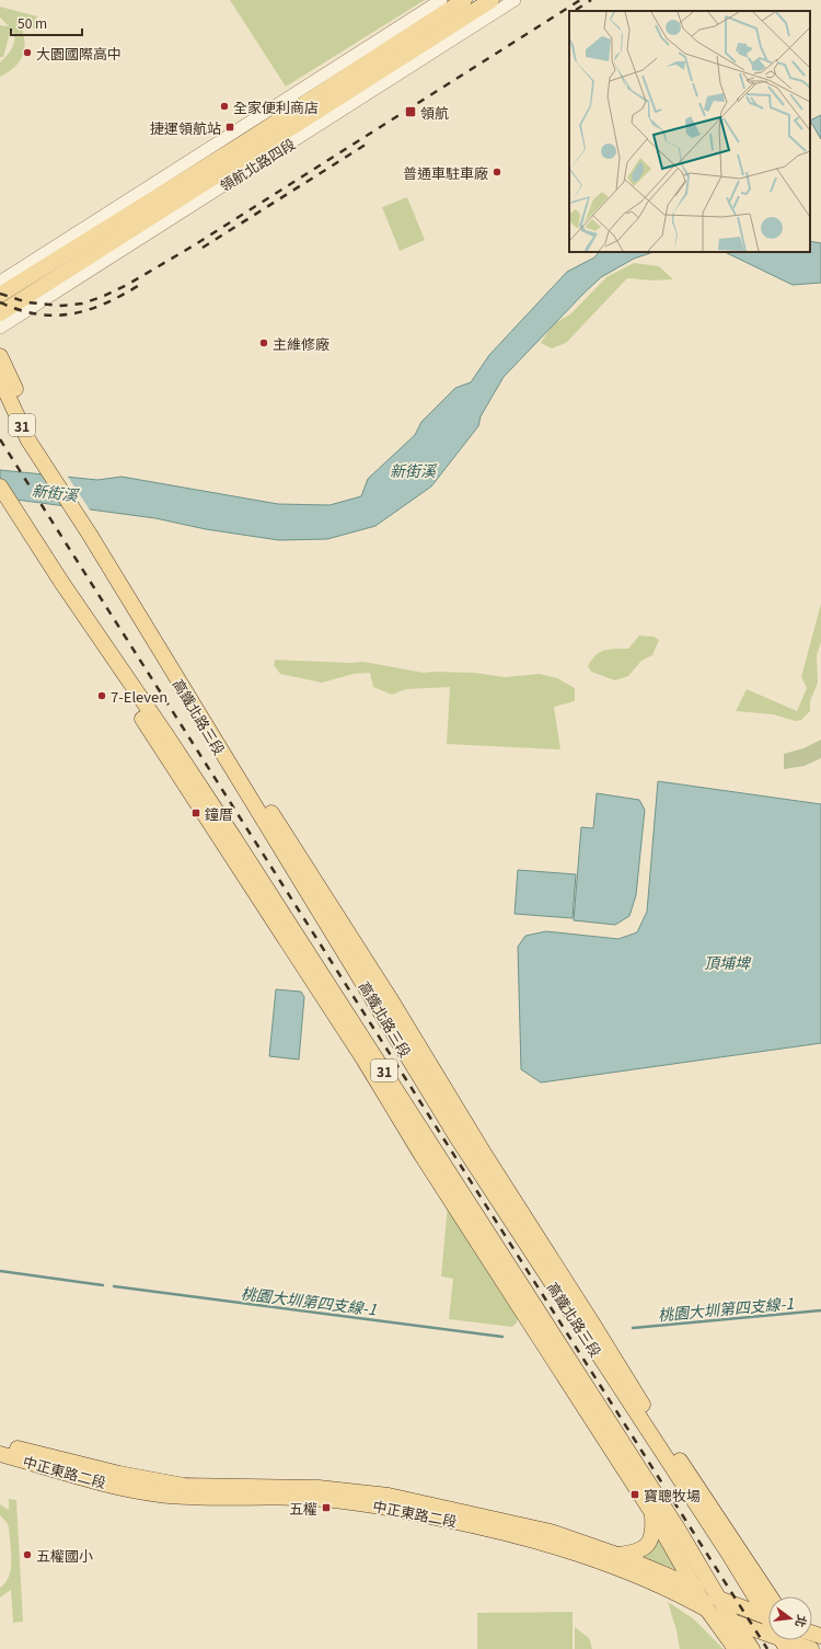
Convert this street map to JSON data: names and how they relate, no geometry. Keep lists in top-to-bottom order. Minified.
{"streets":{"main road":["領航北路四段","31","高鐵北路三段","中正東路二段"]},"crossings":[["高鐵北路三段","中正東路二段"]],"water":["新街溪","頂埔埤","桃園大圳第四支線-1"],"places":{"other":["大園國際高中","全家便利商店","普通車駐車廠","主維修廠","7-Eleven","五權國小"],"transit":["領航","捷運領航站","鐘厝","寶聰牧場","五權"]},"scale_bar":"50 m","north":"right"}
